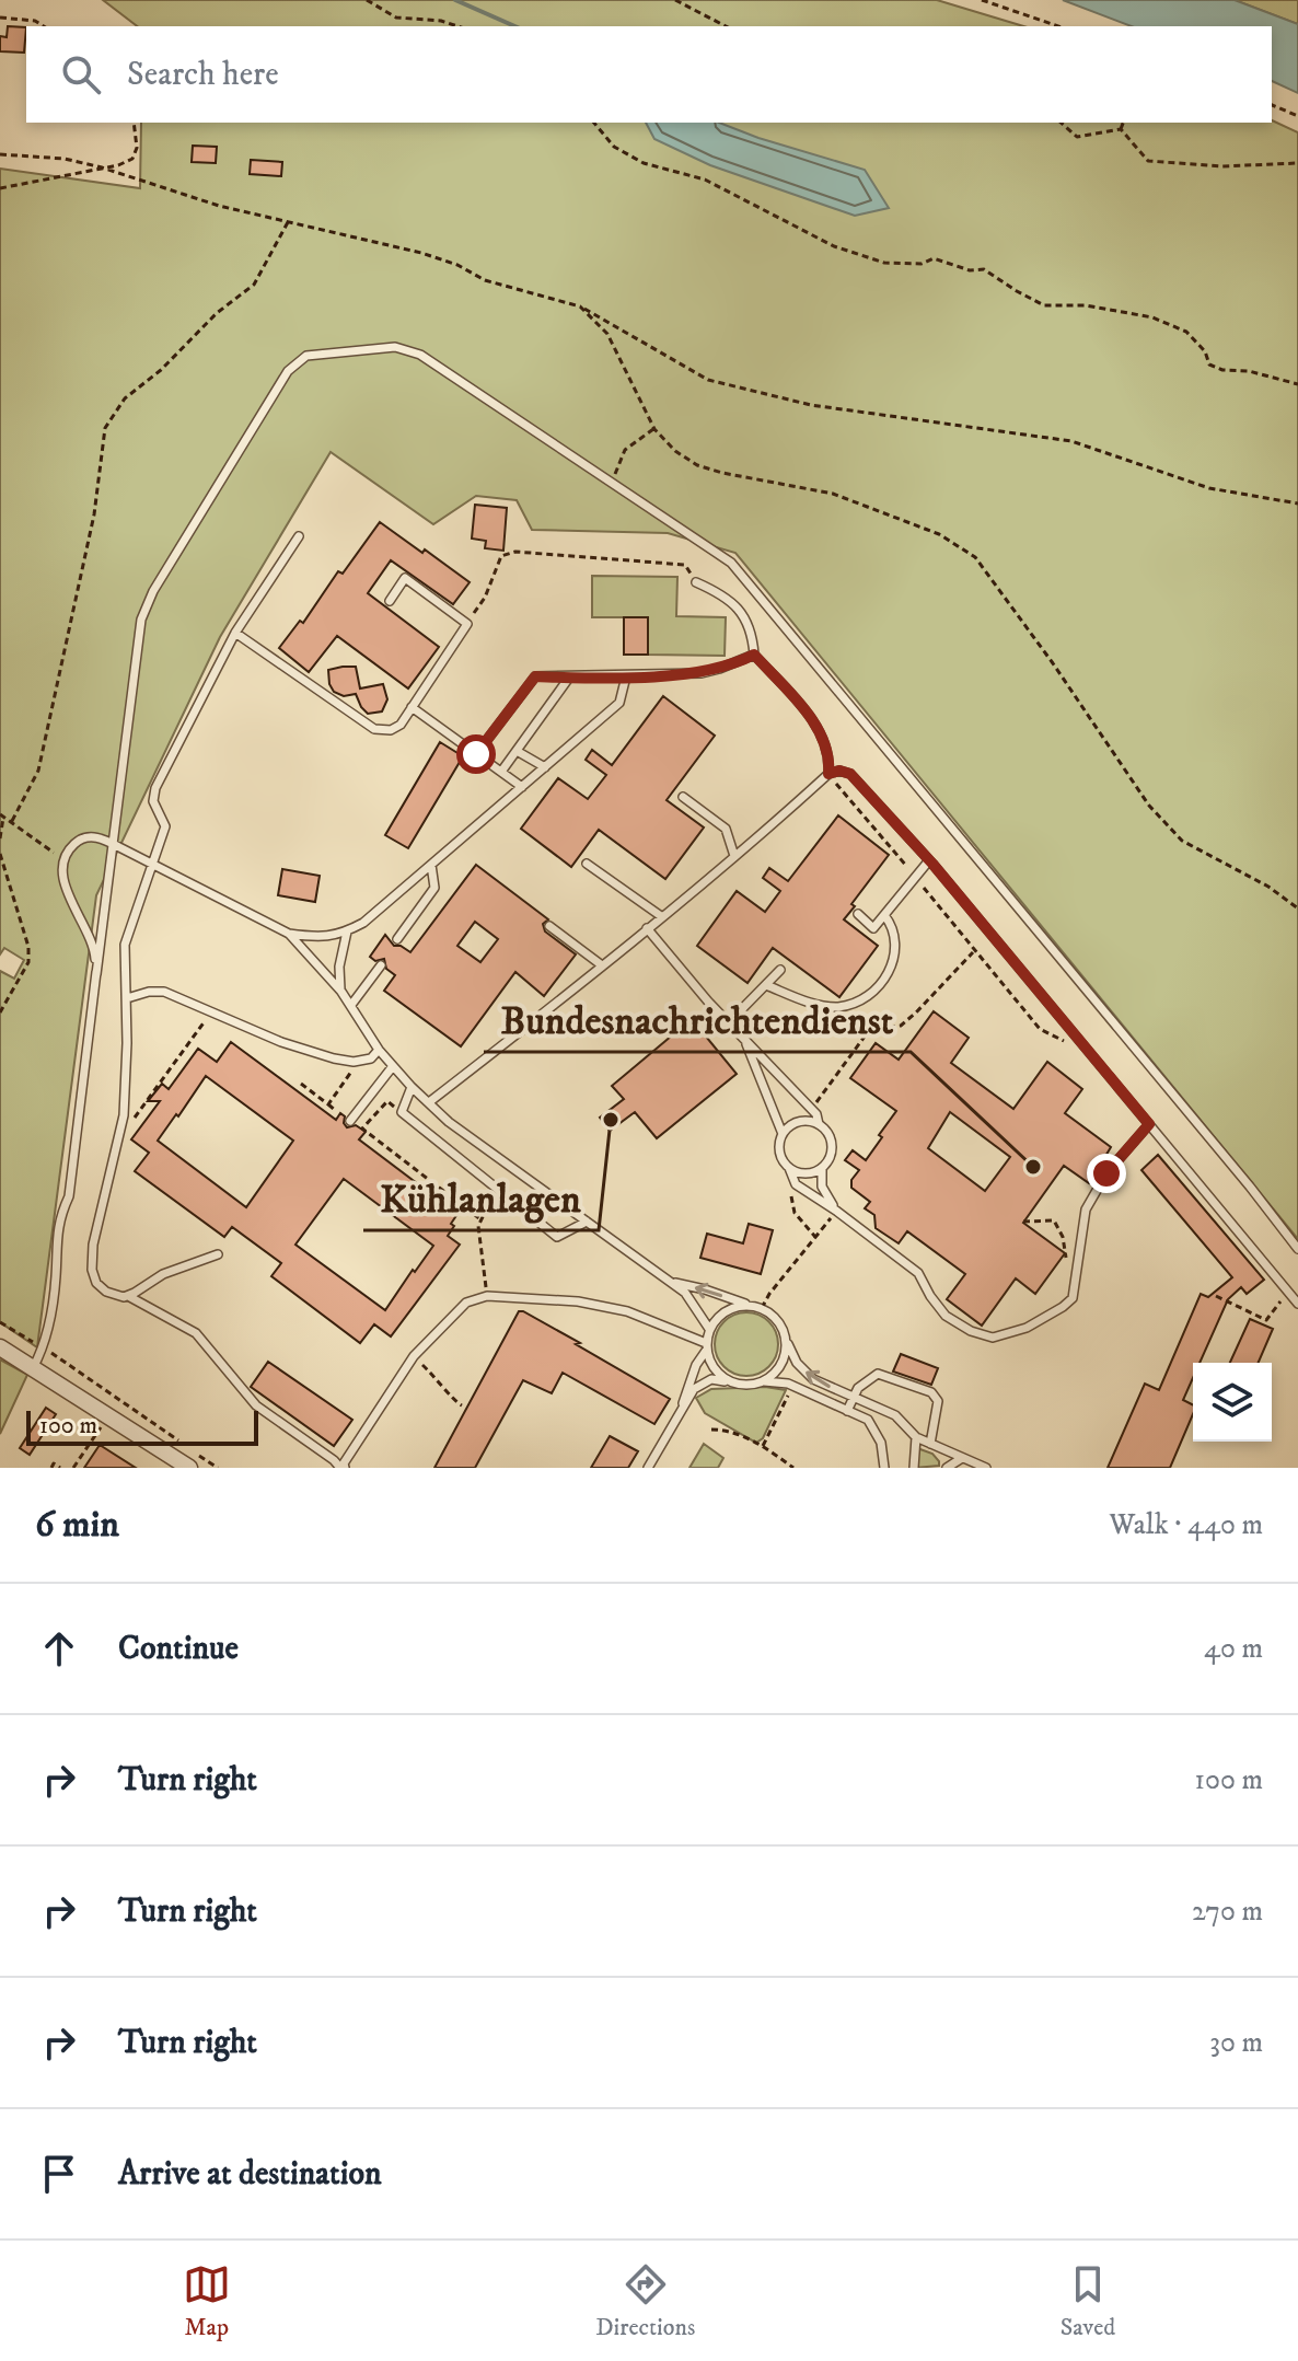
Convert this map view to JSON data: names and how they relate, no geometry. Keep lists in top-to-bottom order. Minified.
{"places":["Kühlanlagen","Bundesnachrichtendienst"],"scale_bar":"100 m","page":{"search":"Search here","scale":"100 m","heading":["6 min","Walk · 440 m"],"list":[["Continue","40 m"],["Turn right","100 m"],["Turn right","270 m"],["Turn right","30 m"],"Arrive at destination"],"nav":["Map","Directions","Saved"]}}
